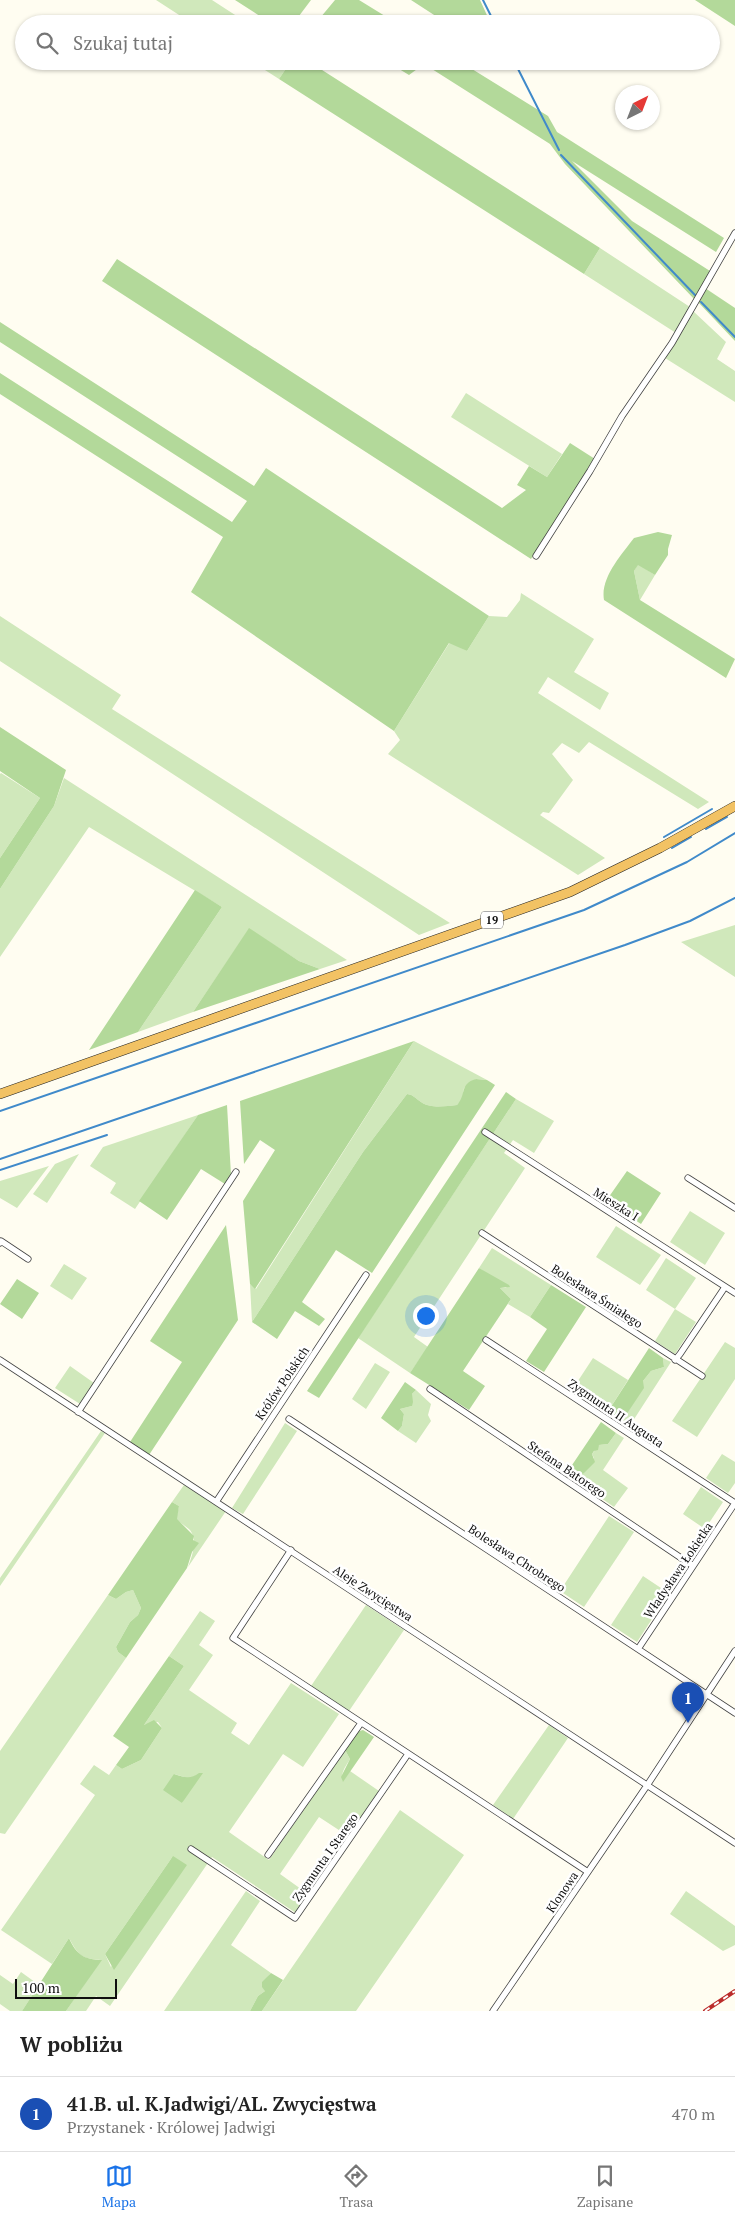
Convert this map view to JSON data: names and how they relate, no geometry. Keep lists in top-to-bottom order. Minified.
{"streets":{"highway":["19"],"street":["Mieszka I","Bolesława Śmiałego","Królów Polskich","Zygmunta II Augusta","Stefana Batorego","Bolesława Chrobrego","Władysława Łokietka","Aleje Zwycięstwa","Zygmunta I Starego","Klonowa"]},"crossings":[["Królów Polskich","Aleje Zwycięstwa"],["Zygmunta II Augusta","Władysława Łokietka"],["Stefana Batorego","Władysława Łokietka"],["Bolesława Chrobrego","Władysława Łokietka"],["Bolesława Chrobrego","Klonowa"],["Aleje Zwycięstwa","Klonowa"]],"scale_bar":"100 m","north":"top right","page":{"search":"Szukaj tutaj","pins":"1","scale":"100 m","heading":"W pobliżu","list":[{"mark":"1","name":"41.B. ul. K.Jadwigi/AL. Zwycięstwa","note":"Przystanek · Królowej Jadwigi","value":"470 m"}],"nav":["Mapa","Trasa","Zapisane"]}}
